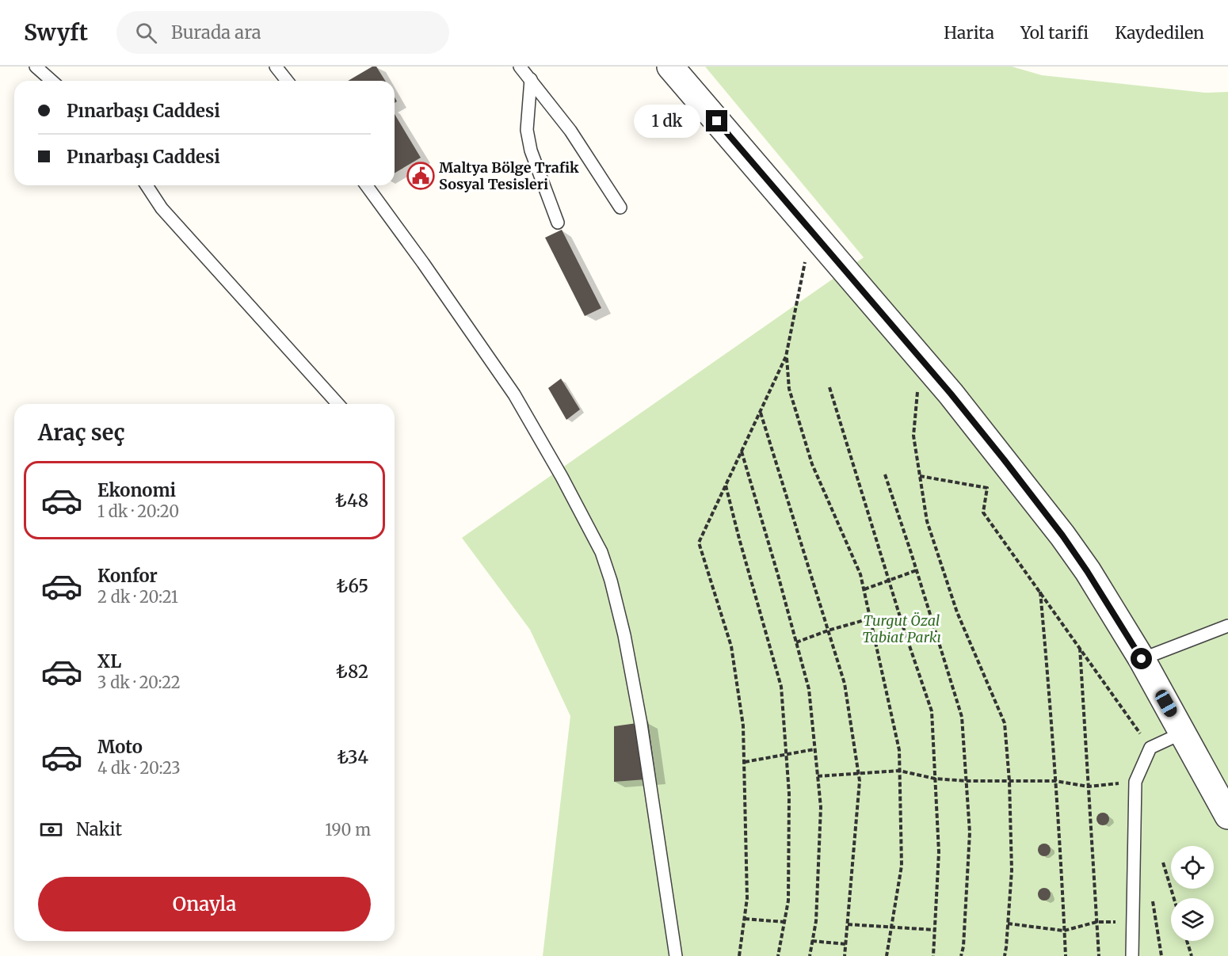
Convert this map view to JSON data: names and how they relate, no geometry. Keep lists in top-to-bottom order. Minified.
{"parks":["Turgut Özal Tabiat Parkı"],"places":{"public building":["Maltya Bölge Trafik Sosyal Tesisleri"]},"page":{"header":"Swyft","search":"Burada ara","nav":["Harita","Yol tarifi","Kaydedilen"],"banner":["Pınarbaşı Caddesi","Pınarbaşı Caddesi"],"bubble":"1 dk","heading":"Araç seç","list":[{"name":"Ekonomi","note":"1 dk · 20:20","value":"₺48"},{"name":"Konfor","note":"2 dk · 20:21","value":"₺65"},{"name":"XL","note":"3 dk · 20:22","value":"₺82"},{"name":"Moto","note":"4 dk · 20:23","value":"₺34"}],"pay":["Nakit","190 m"],"buttons":"Onayla"}}
